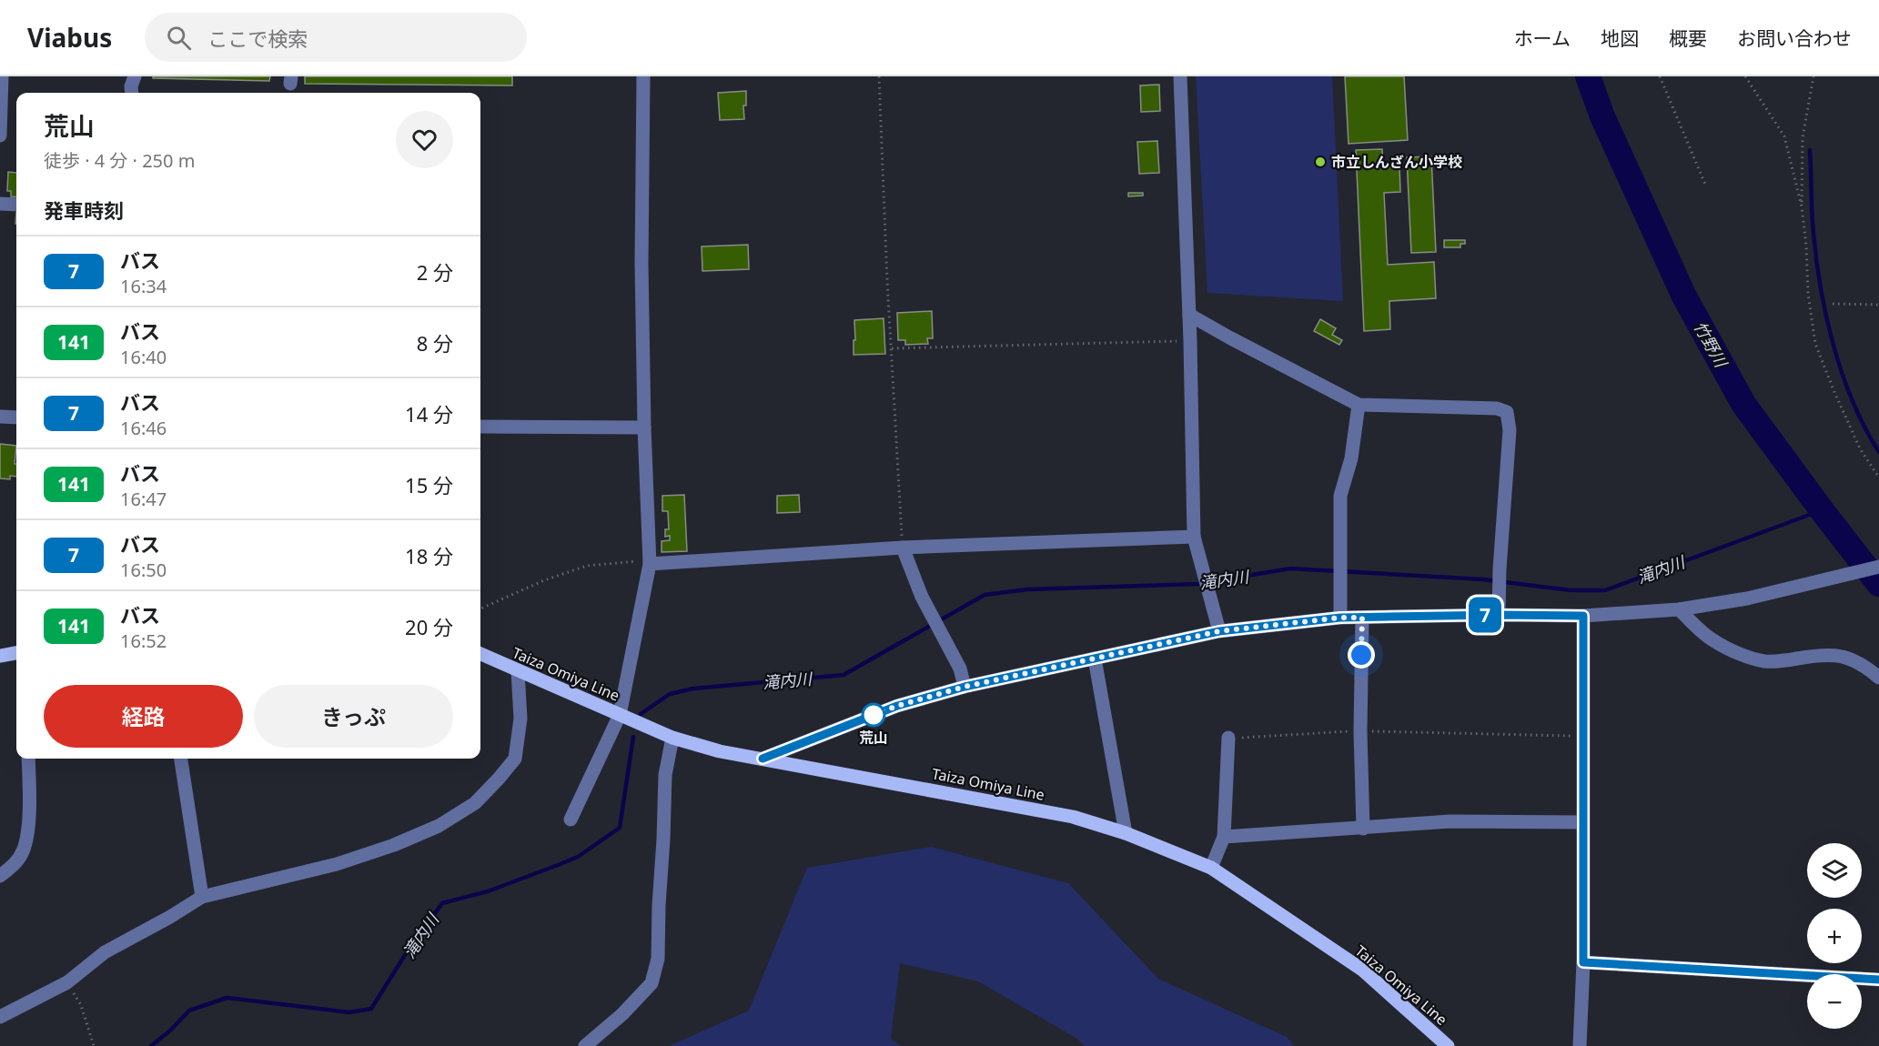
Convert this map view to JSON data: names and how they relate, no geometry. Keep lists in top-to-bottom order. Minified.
{"streets":{"main road":["Taiza Omiya Line"]},"water":["竹野川","滝内川"],"places":["市立しんざん小学校","荒山"],"lines":["bus line 7"],"page":{"header":"Viabus","search":"ここで検索","nav":["ホーム","地図","概要","お問い合わせ"],"on_map":"7","heading":[["荒山","徒歩 · 4 分 · 250 m"],"発車時刻"],"list":[{"mark":"7","name":"バス","note":"16:34","value":"2 分"},{"mark":"141","name":"バス","note":"16:40","value":"8 分"},{"mark":"7","name":"バス","note":"16:46","value":"14 分"},{"mark":"141","name":"バス","note":"16:47","value":"15 分"},{"mark":"7","name":"バス","note":"16:50","value":"18 分"},{"mark":"141","name":"バス","note":"16:52","value":"20 分"}],"buttons":["経路","きっぷ"],"map_buttons":["+","−"]}}
